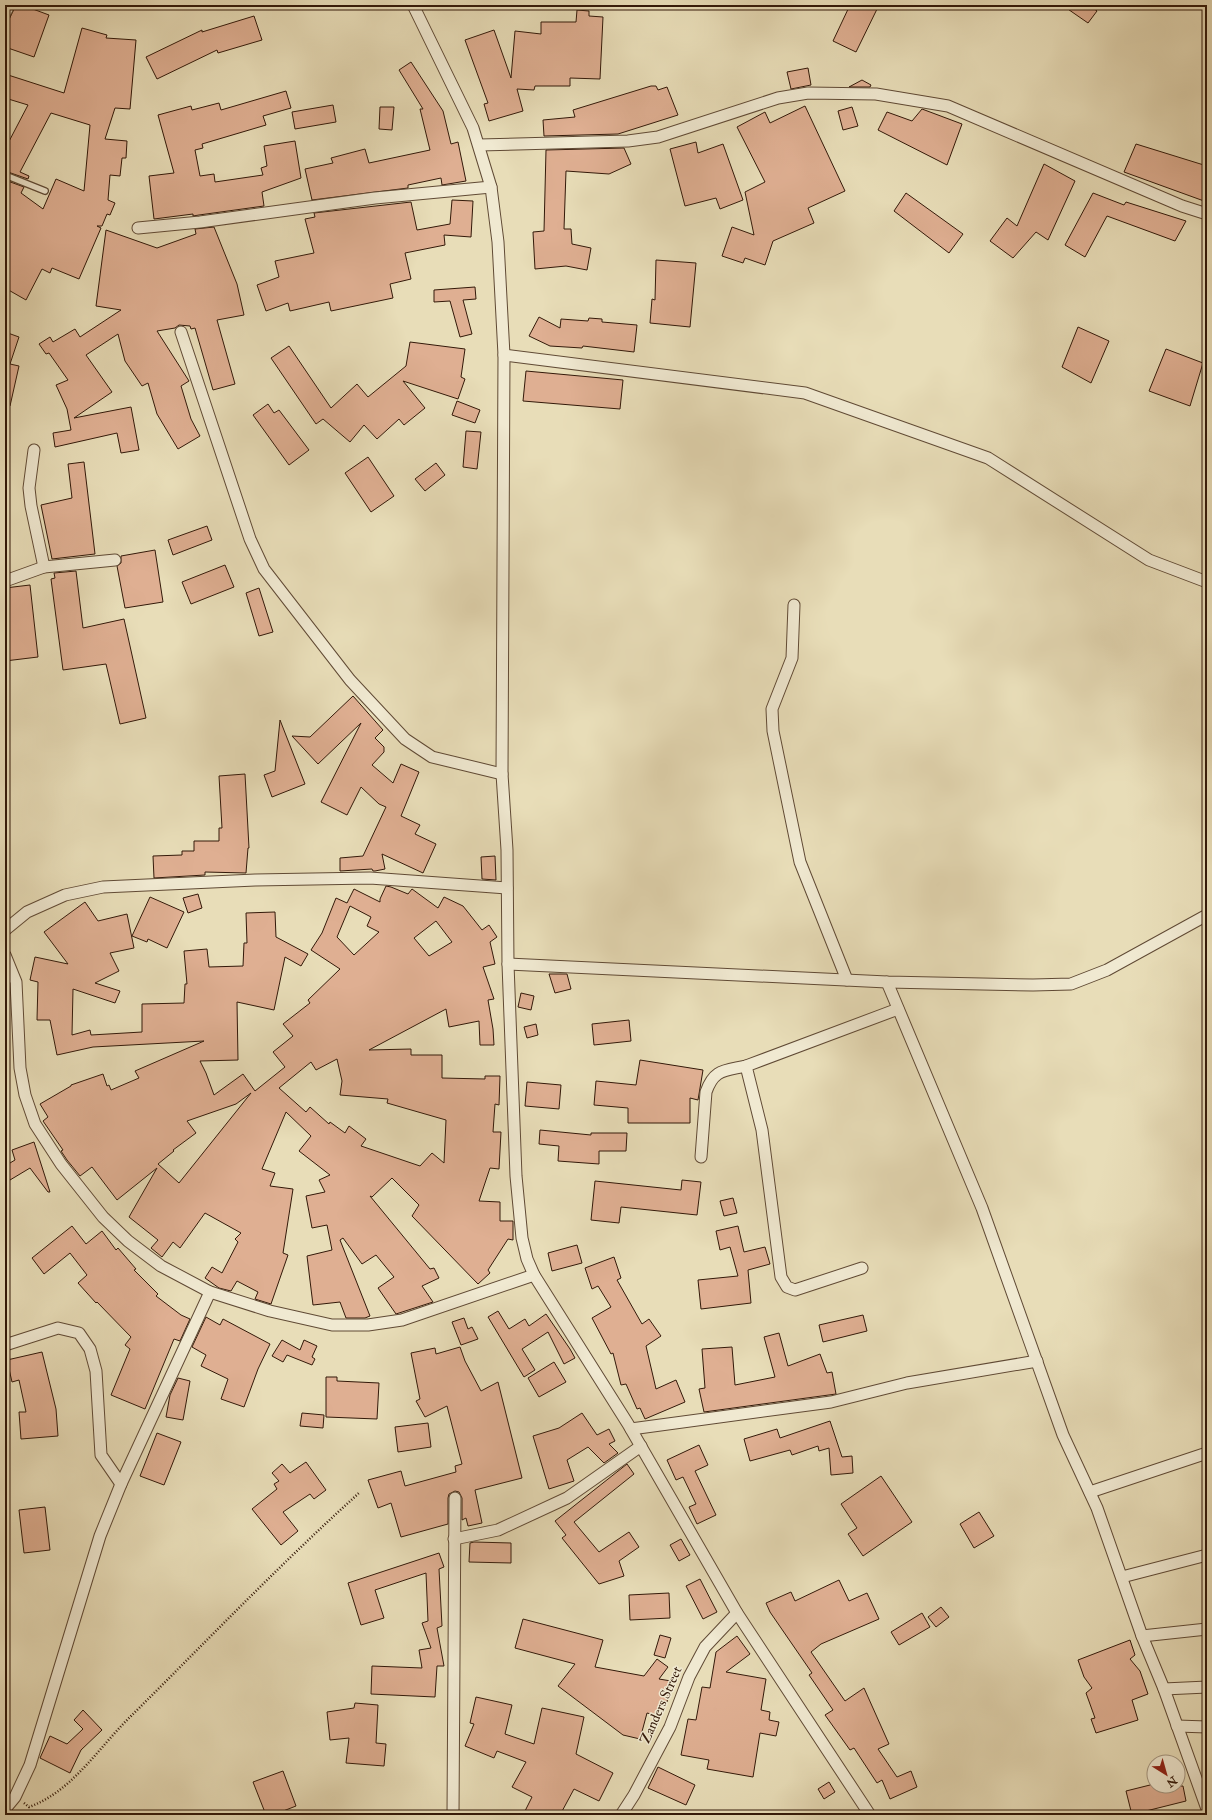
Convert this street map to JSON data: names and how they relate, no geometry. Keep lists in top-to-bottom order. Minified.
{"streets":{"street":["Zanders Street"]},"north":"bottom right"}
